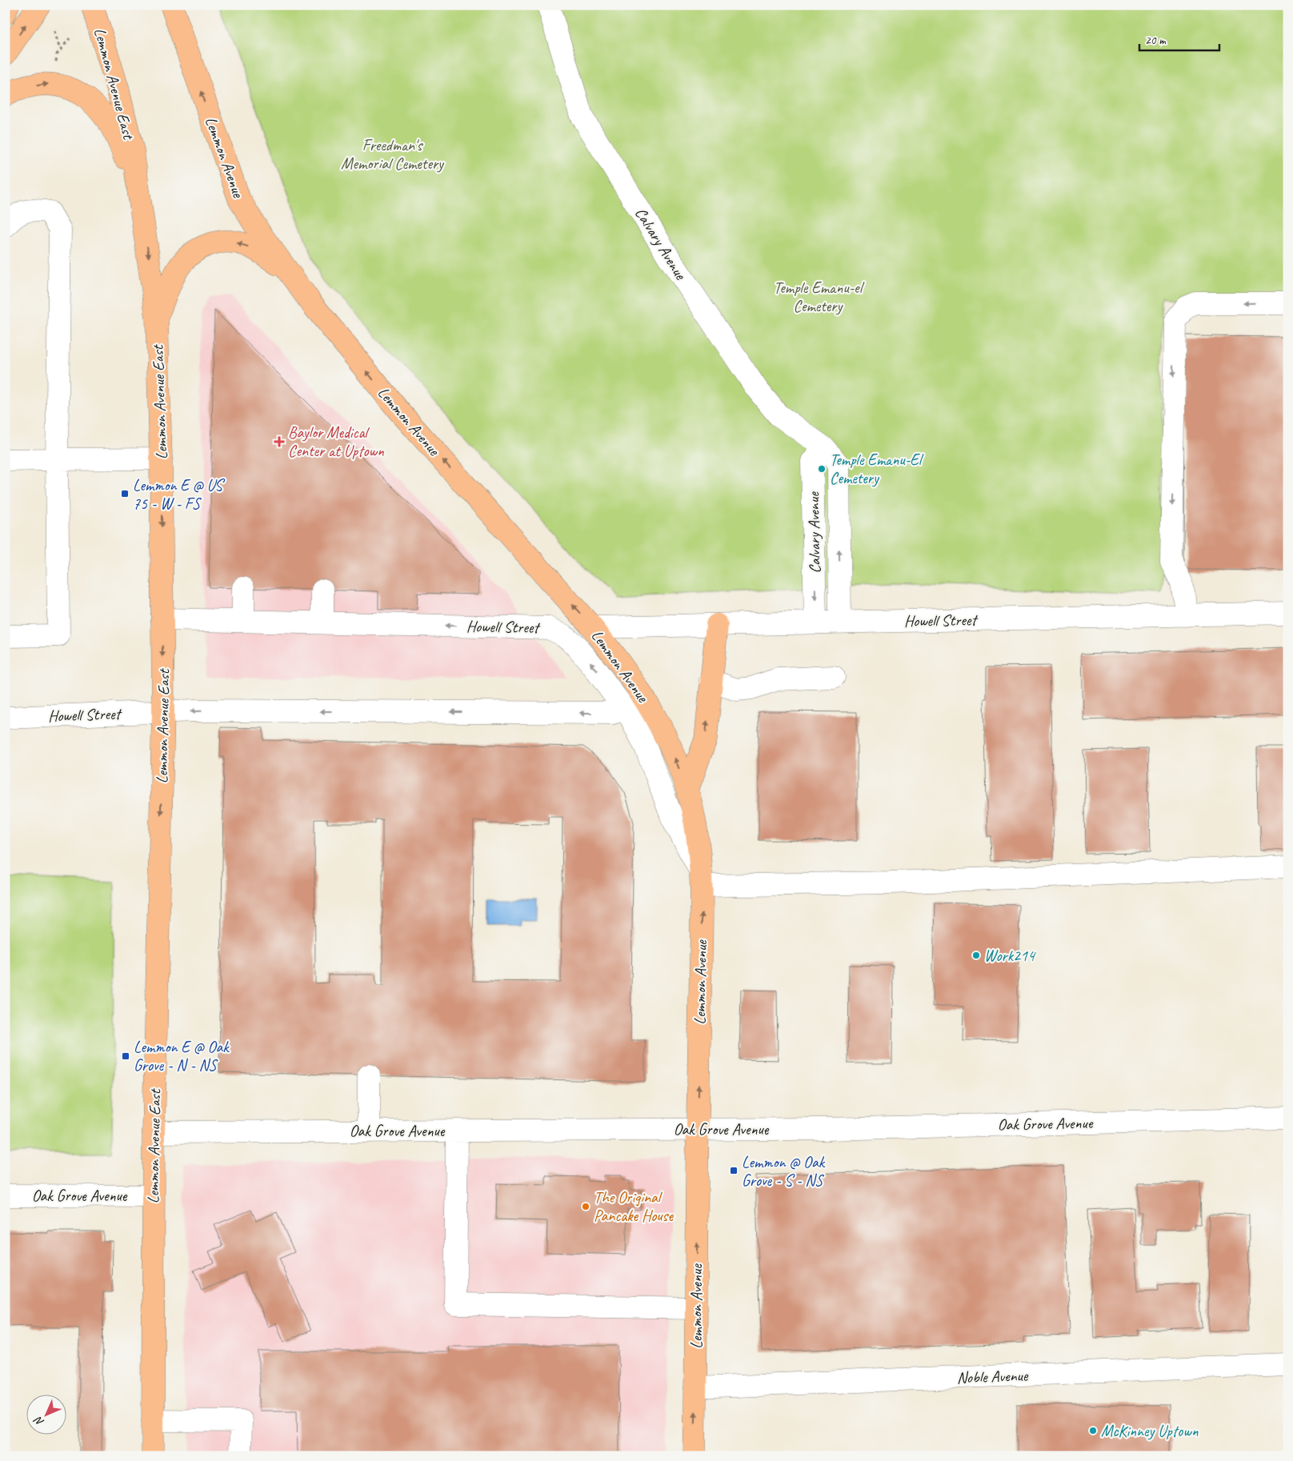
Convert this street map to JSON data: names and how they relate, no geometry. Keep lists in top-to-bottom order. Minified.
{"streets":{"main road":["Lemmon Avenue East","Lemmon Avenue"],"street":["Calvary Avenue","Howell Street","Oak Grove Avenue","Noble Avenue"]},"crossings":[["Lemmon Avenue East","Howell Street"],["Lemmon Avenue East","Oak Grove Avenue"],["Lemmon Avenue","Howell Street"],["Lemmon Avenue","Oak Grove Avenue"],["Lemmon Avenue","Noble Avenue"],["Calvary Avenue","Howell Street"]],"one_way":["Lemmon Avenue East","Lemmon Avenue"],"parks":["Freedman's Memorial Cemetery","Temple Emanu-el Cemetery"],"places":{"health":["Baylor Medical Center at Uptown"],"other":["Temple Emanu-El Cemetery","Work214","The Original Pancake House","McKinney Uptown"],"transit":["Lemmon E @ US 75 - W - FS","Lemmon E @ Oak Grove - N - NS","Lemmon @ Oak Grove - S - NS"]},"scale_bar":"20 m","north":"bottom left"}
